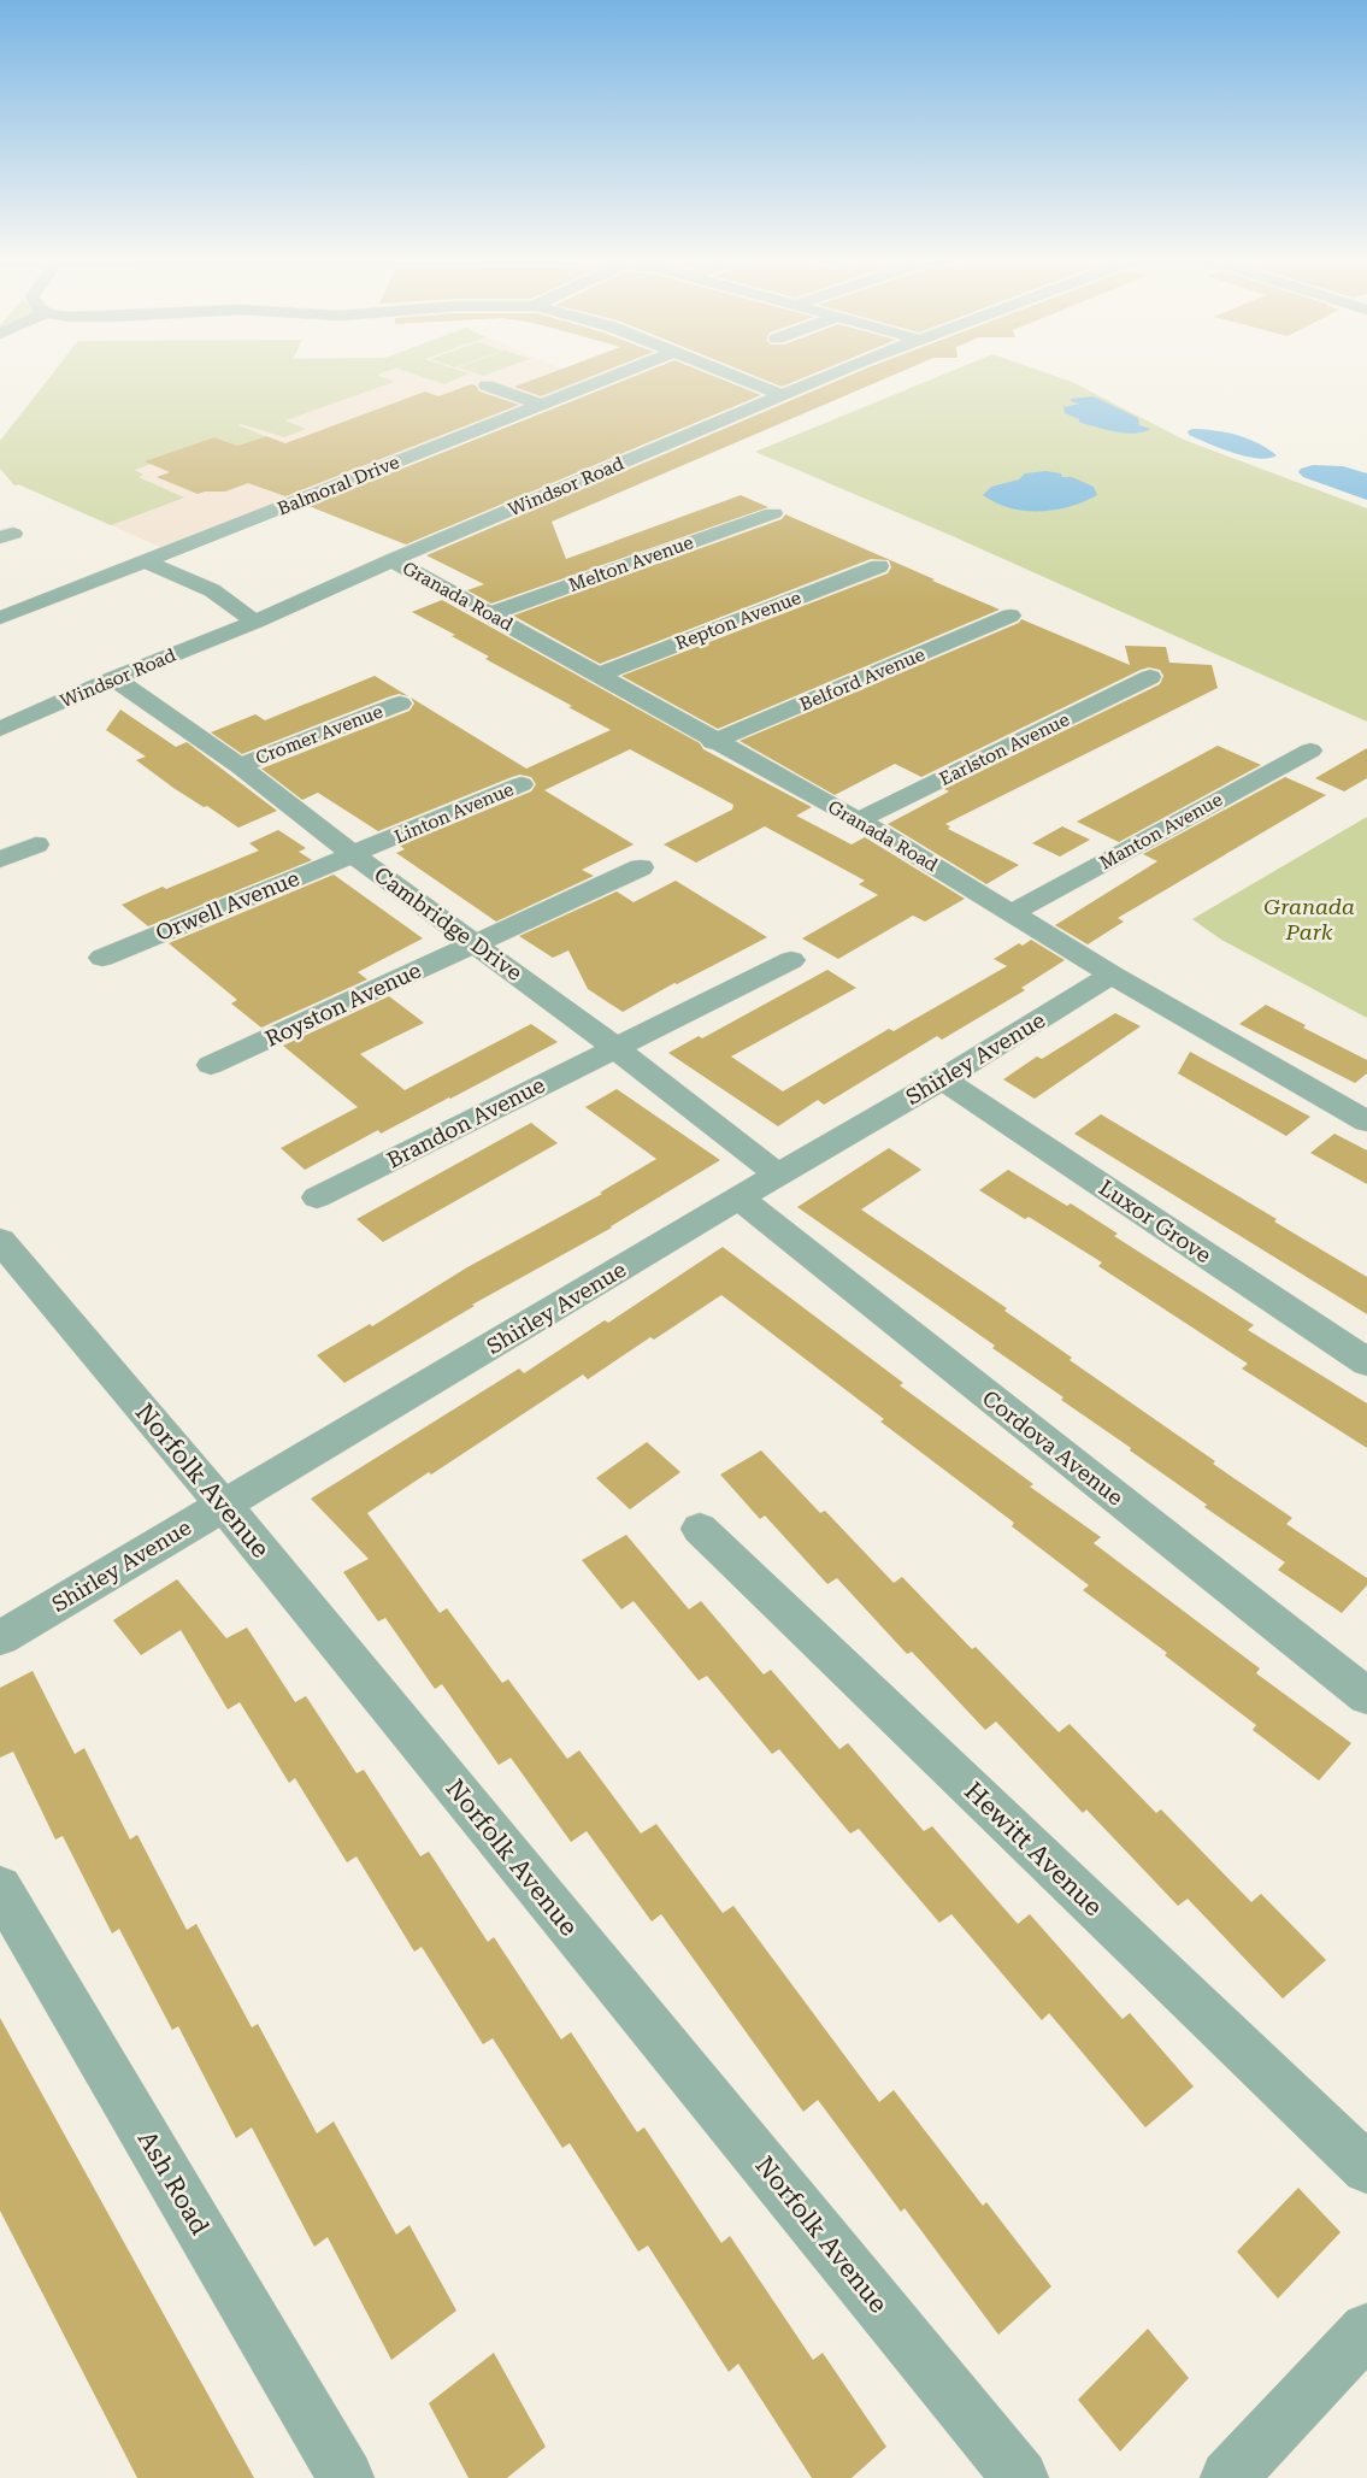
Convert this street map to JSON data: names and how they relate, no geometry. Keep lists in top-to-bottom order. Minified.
{"streets":{"street":["Balmoral Drive","Windsor Road","Melton Avenue","Granada Road","Repton Avenue","Belford Avenue","Cromer Avenue","Earlston Avenue","Linton Avenue","Manton Avenue","Orwell Avenue","Cambridge Drive","Royston Avenue","Shirley Avenue","Brandon Avenue","Luxor Grove","Cordova Avenue","Norfolk Avenue","Hewitt Avenue","Ash Road"]},"crossings":[["Windsor Road","Granada Road"],["Windsor Road","Cambridge Drive"],["Melton Avenue","Granada Road"],["Granada Road","Repton Avenue"],["Granada Road","Belford Avenue"],["Granada Road","Earlston Avenue"],["Granada Road","Manton Avenue"],["Granada Road","Shirley Avenue"],["Cromer Avenue","Cambridge Drive"],["Linton Avenue","Orwell Avenue"],["Linton Avenue","Cambridge Drive"],["Orwell Avenue","Cambridge Drive"],["Cambridge Drive","Royston Avenue"],["Cambridge Drive","Shirley Avenue"],["Cambridge Drive","Brandon Avenue"],["Shirley Avenue","Luxor Grove"],["Shirley Avenue","Cordova Avenue"],["Shirley Avenue","Norfolk Avenue"]],"parks":["Granada Park"]}
